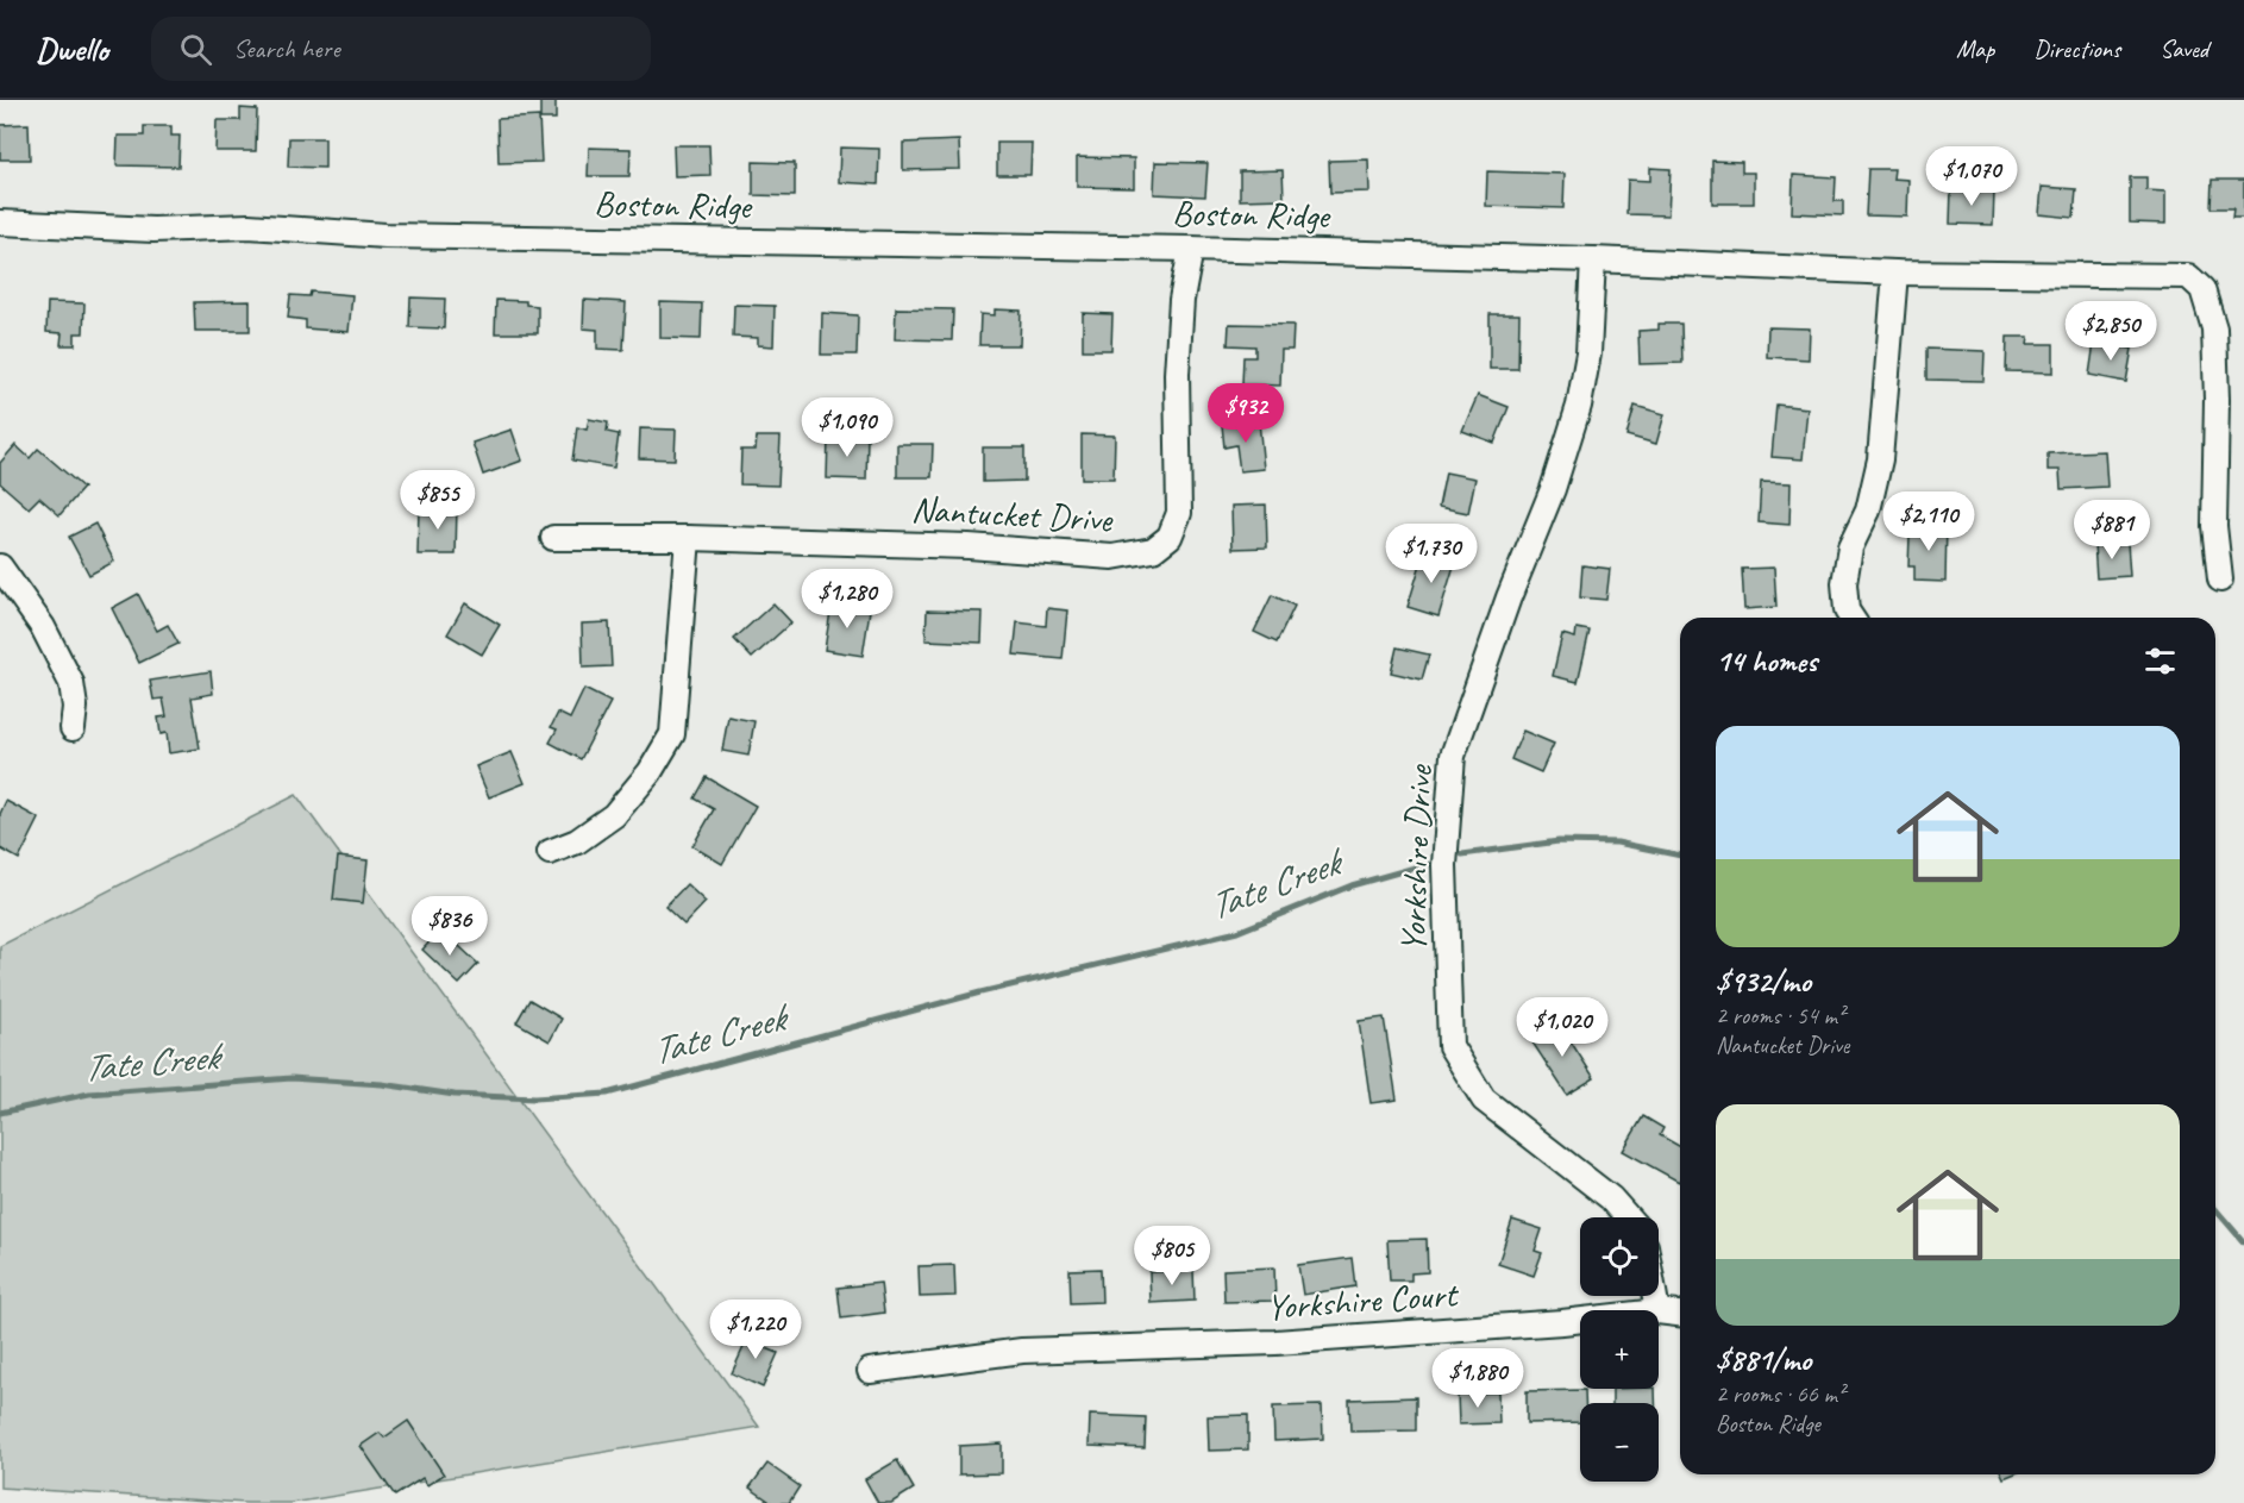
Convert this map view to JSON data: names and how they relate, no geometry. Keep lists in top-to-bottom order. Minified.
{"streets":{"street":["Boston Ridge","Nantucket Drive","Yorkshire Drive","Yorkshire Court"]},"crossings":[["Boston Ridge","Nantucket Drive"],["Boston Ridge","Yorkshire Drive"]],"water":["Tate Creek"],"page":{"header":"Dwello","search":"Search here","nav":["Map","Directions","Saved"],"price":["$1,070","$2,850","$932","$1,090","$855","$2,110","$881","$1,730","$1,280","$836","$1,020","$805","$1,220","$1,880"],"heading":"14 homes","list":[{"name":"$932/mo","note":"2 rooms · 54 m² · Nantucket Drive"},{"name":"$881/mo","note":"2 rooms · 66 m² · Boston Ridge"}],"map_buttons":["+","−"]}}
